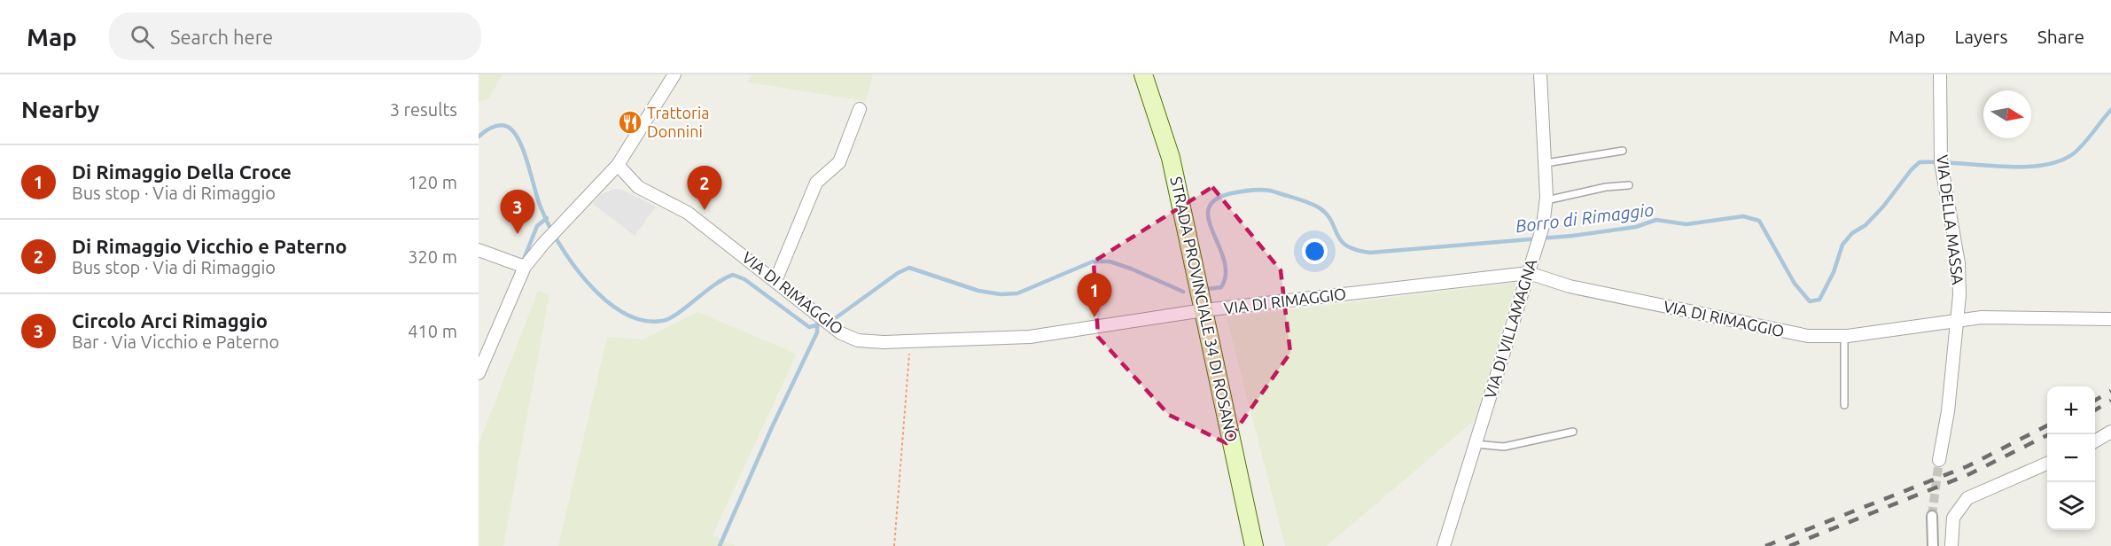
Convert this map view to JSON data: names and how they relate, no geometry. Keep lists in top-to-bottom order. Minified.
{"streets":{"main road":["STRADA PROVINCIALE 34 DI ROSANO"],"street":["VIA DELLA MASSA","VIA DI RIMAGGIO","VIA DI VILLAMAGNA"]},"crossings":[["VIA DELLA MASSA","VIA DI RIMAGGIO"],["VIA DI RIMAGGIO","STRADA PROVINCIALE 34 DI ROSANO"],["VIA DI RIMAGGIO","VIA DI VILLAMAGNA"]],"water":["Borro di Rimaggio"],"places":{"restaurant":["Trattoria Donnini"]},"north":"right","page":{"header":"Map","search":"Search here","nav":["Map","Layers","Share"],"heading":["Nearby","3 results"],"list":[{"mark":"1","name":"Di Rimaggio Della Croce","note":"Bus stop · Via di Rimaggio","value":"120 m"},{"mark":"2","name":"Di Rimaggio Vicchio e Paterno","note":"Bus stop · Via di Rimaggio","value":"320 m"},{"mark":"3","name":"Circolo Arci Rimaggio","note":"Bar · Via Vicchio e Paterno","value":"410 m"}],"pins":["2","3","1"],"map_buttons":["+","−"]}}
